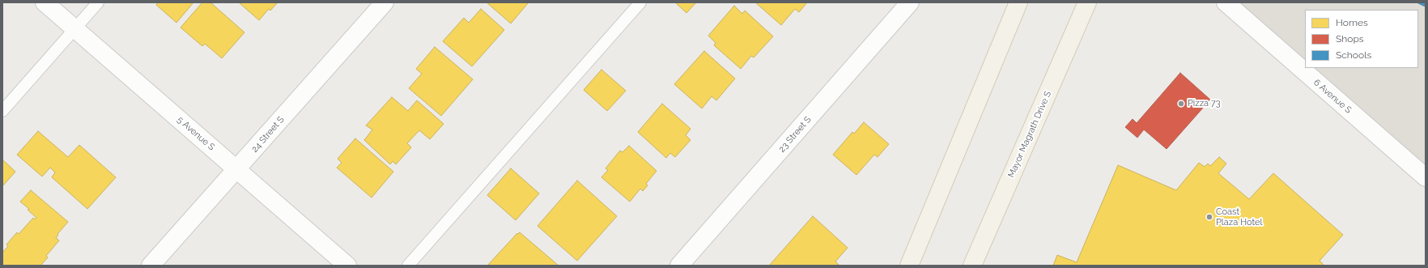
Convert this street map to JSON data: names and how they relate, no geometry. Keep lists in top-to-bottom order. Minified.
{"streets":{"main road":["Mayor Magrath Drive S"],"street":["6 Avenue S","5 Avenue S","24 Street S","23 Street S"]},"crossings":[["5 Avenue S","24 Street S"]],"places":["Pizza 73","Coast Plaza Hotel"],"legend":["Homes","Shops","Schools"]}
